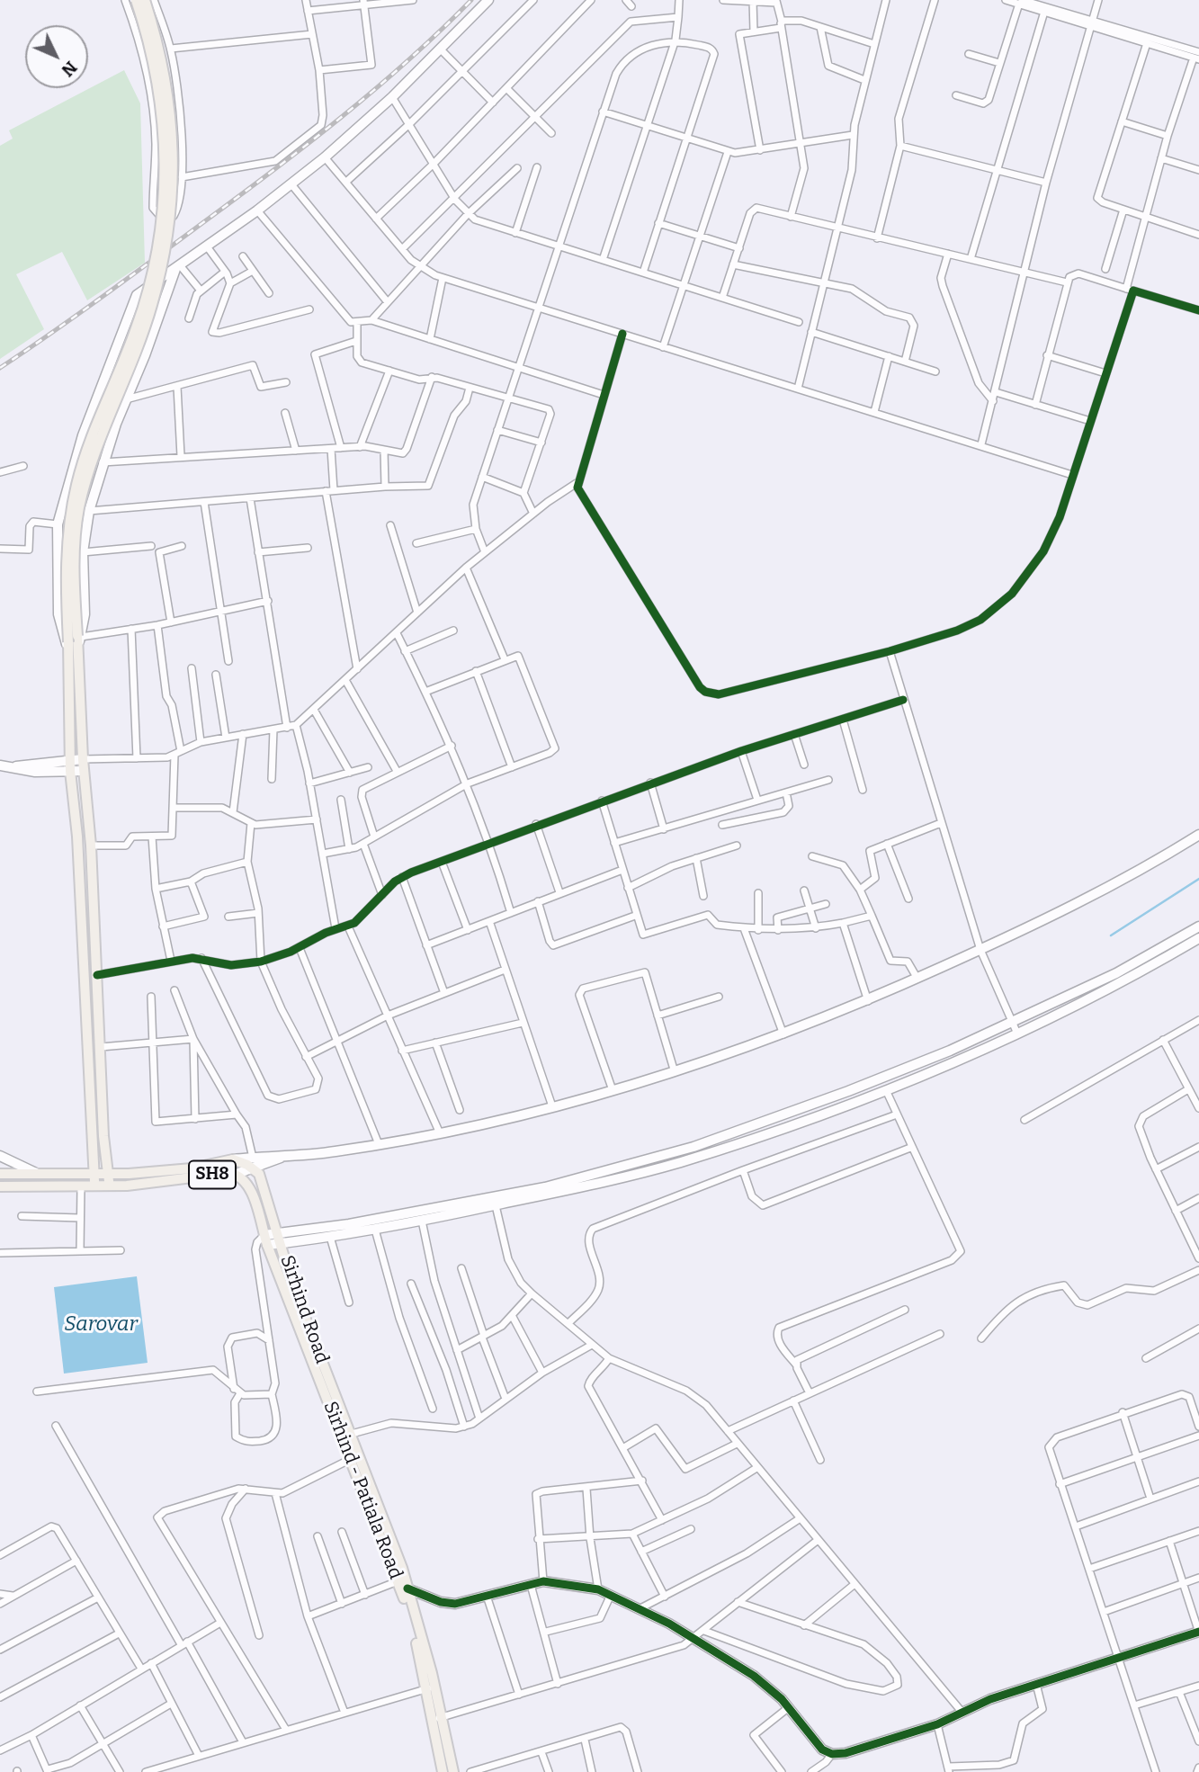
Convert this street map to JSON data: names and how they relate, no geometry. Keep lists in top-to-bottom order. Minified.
{"streets":{"main road":["SH8","Sirhind Road","Sirhind - Patiala Road"]},"crossings":[["SH8","Sirhind Road"],["Sirhind Road","Sirhind - Patiala Road"]],"water":["Sarovar"],"north":"bottom right"}
